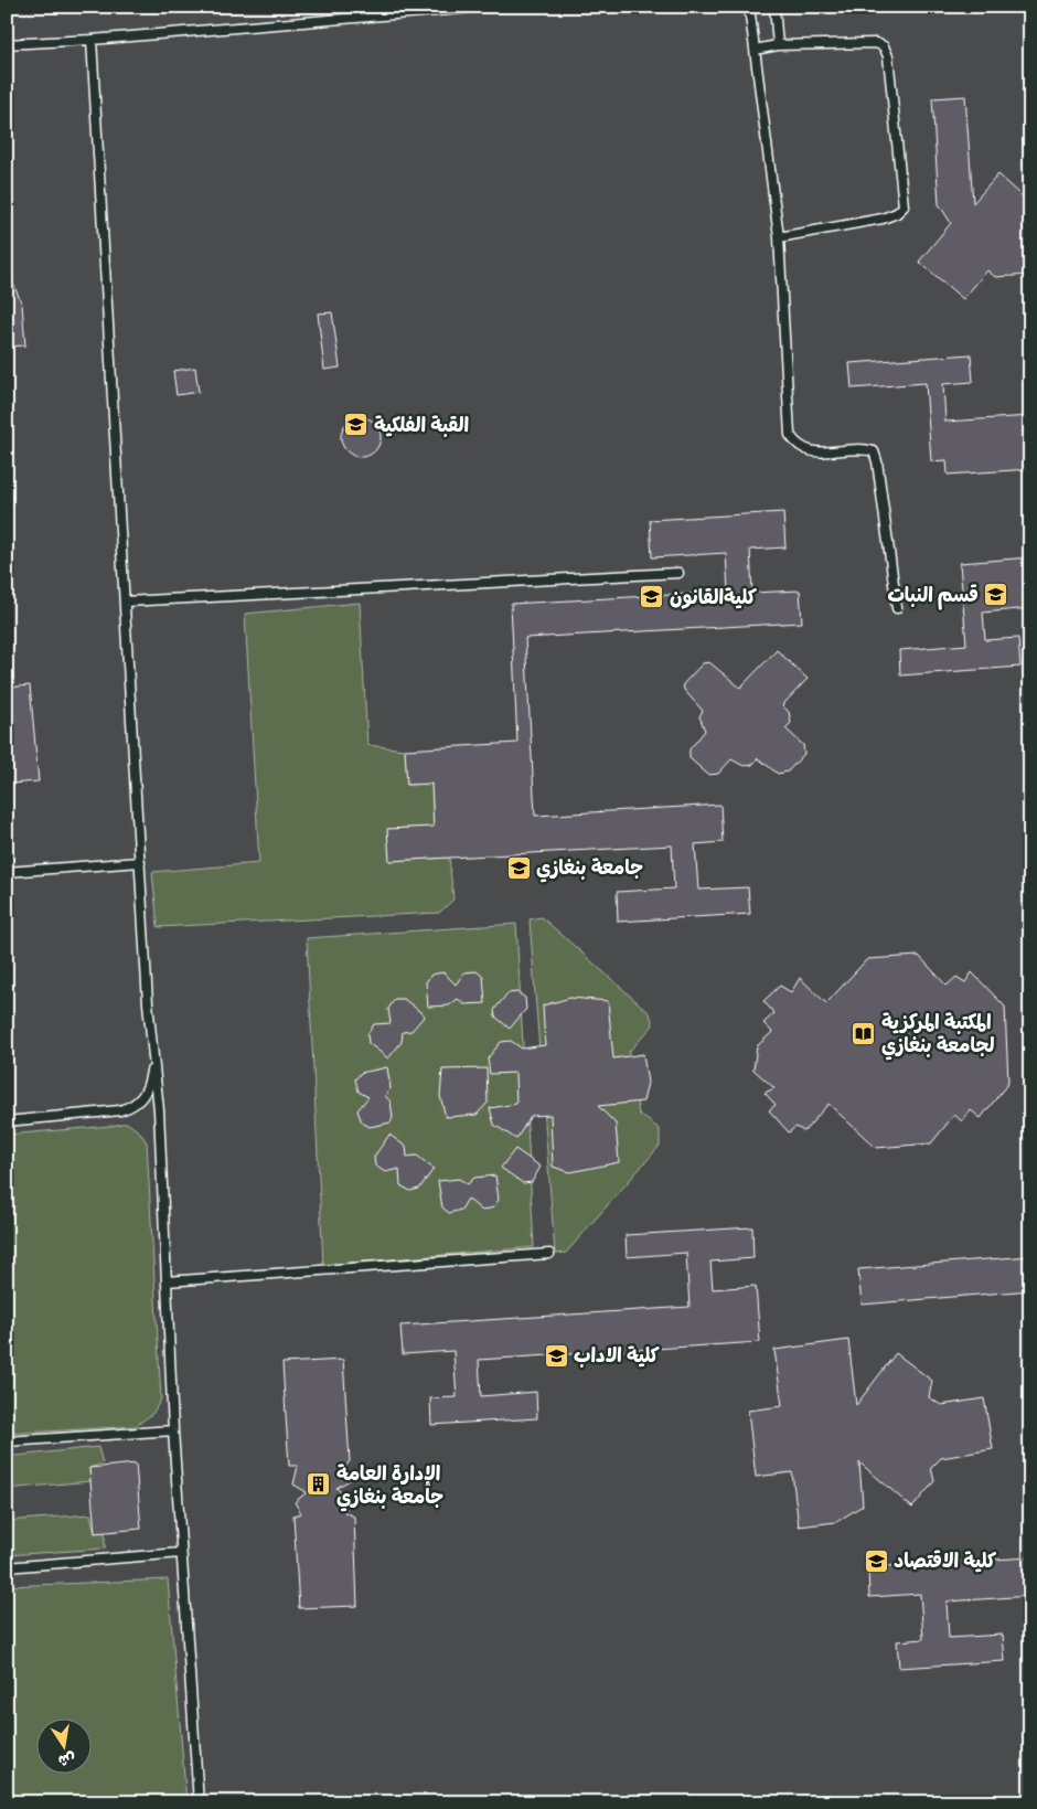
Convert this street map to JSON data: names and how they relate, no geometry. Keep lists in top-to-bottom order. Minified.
{"places":{"school or university":["القبة الفلكية","قسم النبات","كليةالقانون","جامعة بنغازي","كلية الاداب","كلية الاقتصاد"],"library":["المكتبة المركزية لجامعة بنغازي"],"building":["الإدارة العامة جامعة بنغازي"]},"north":"bottom"}
